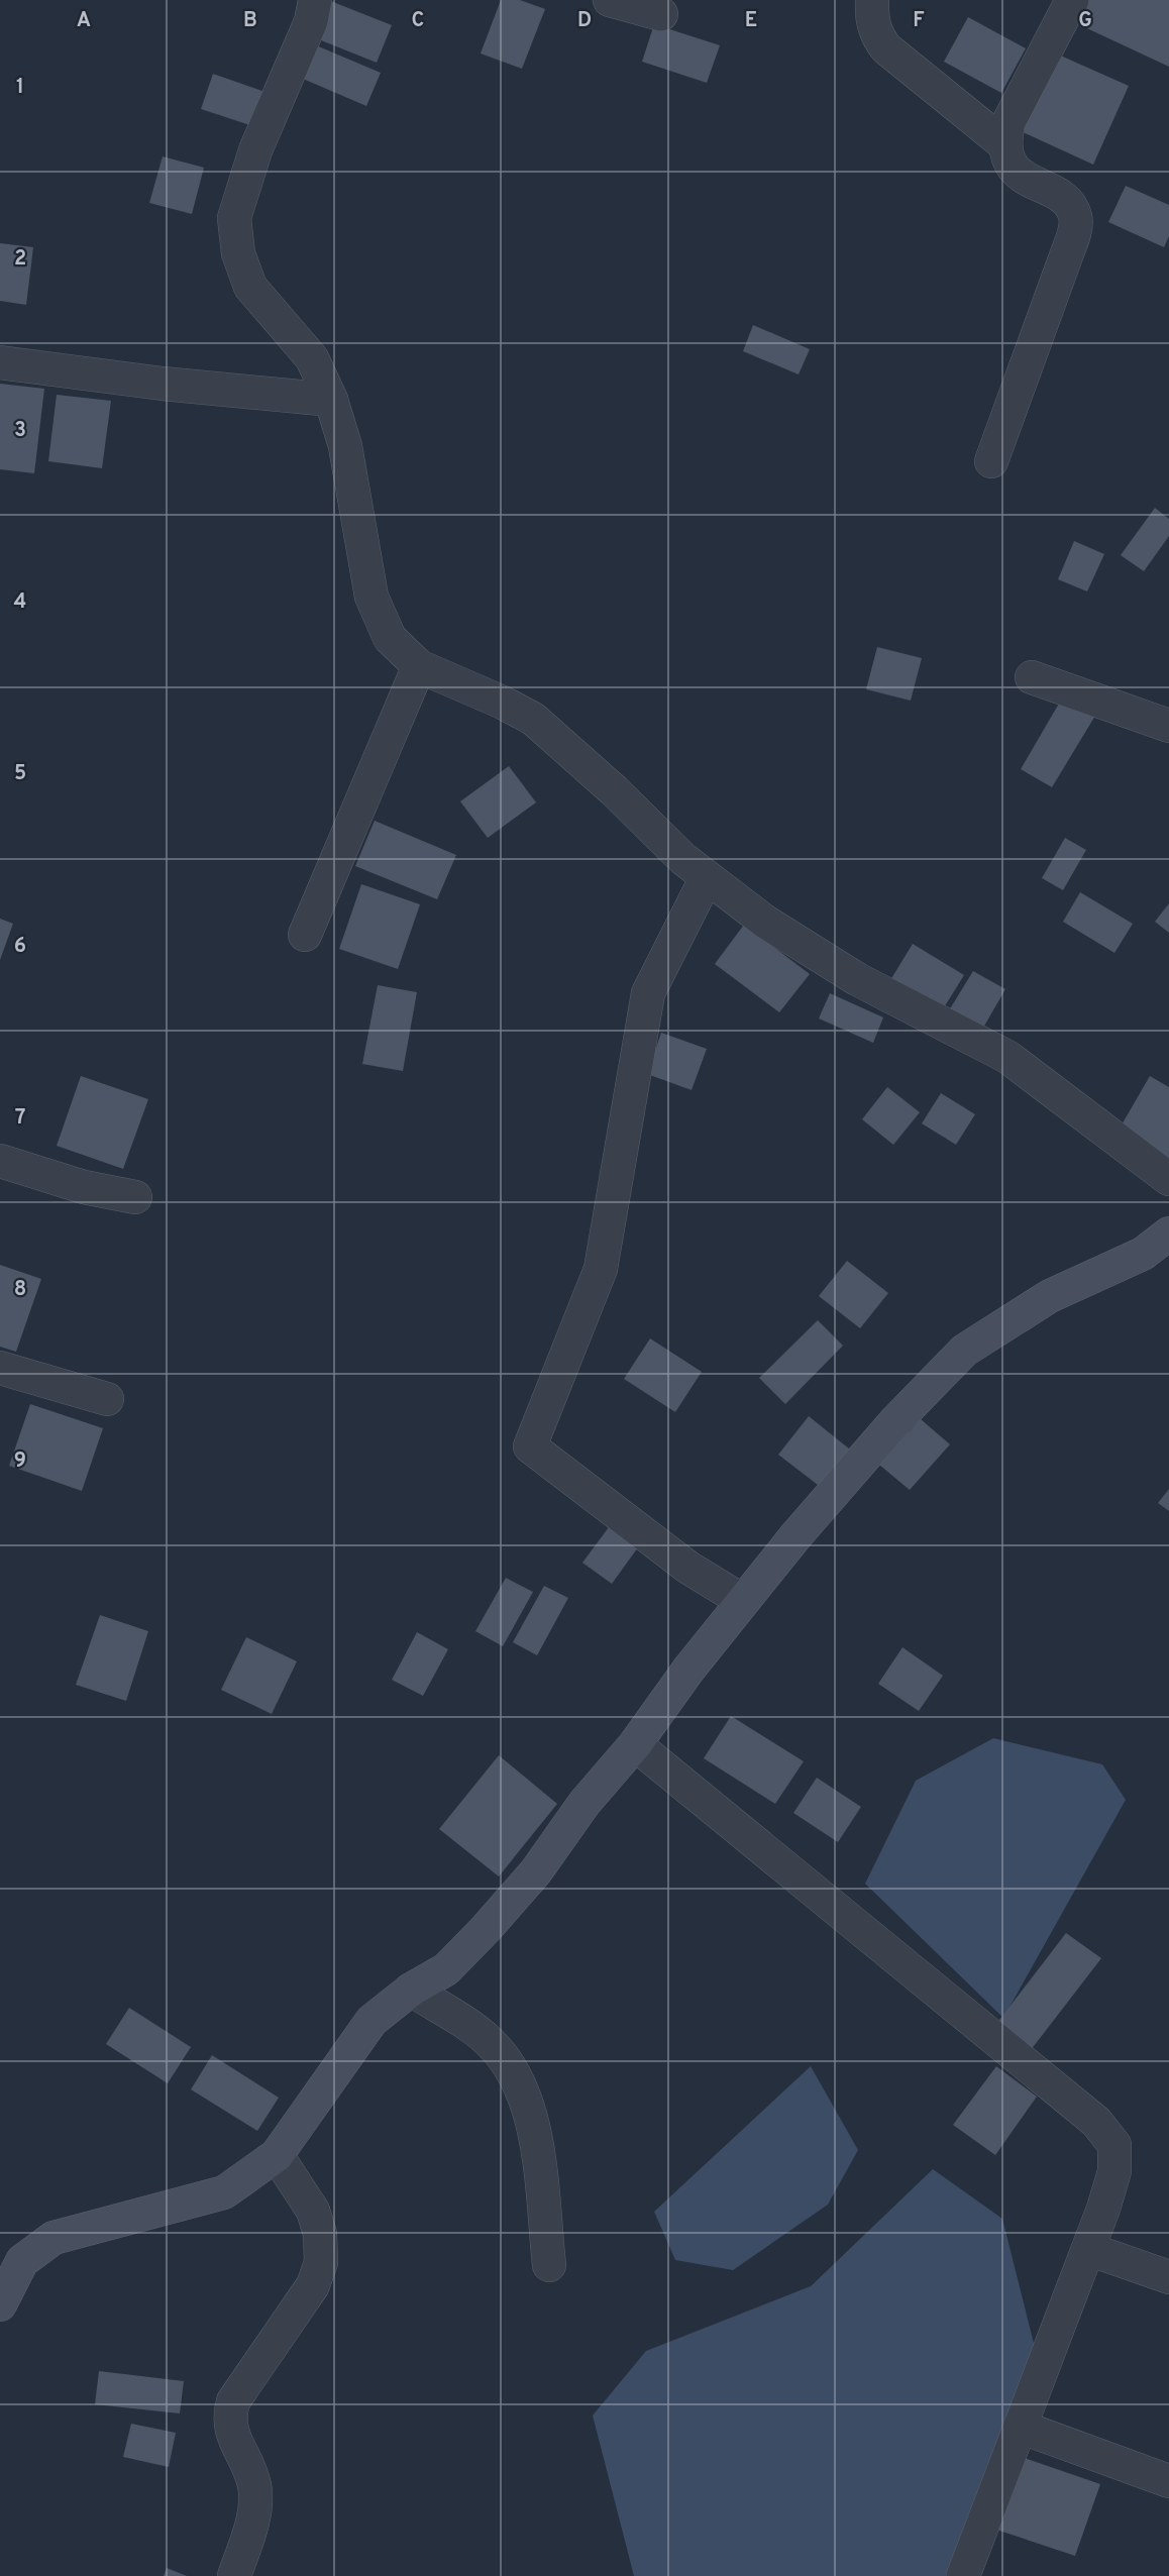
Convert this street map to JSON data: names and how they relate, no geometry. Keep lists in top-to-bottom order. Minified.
{"grid":{"columns":["A","B","C","D","E","F","G"],"rows":["1","2","3","4","5","6","7","8","9"]}}
